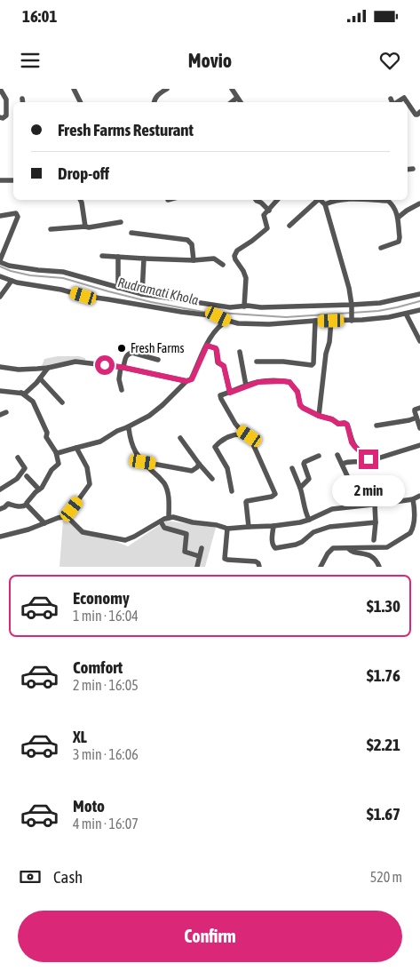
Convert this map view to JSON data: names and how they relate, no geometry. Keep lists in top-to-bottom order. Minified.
{"water":["Rudramati Khola"],"places":["Fresh Farms"],"page":{"status":"16:01","header":"Movio","banner":["Fresh Farms Resturant","Drop-off"],"bubble":"2 min","list":[{"name":"Economy","note":"1 min · 16:04","value":"$1.30"},{"name":"Comfort","note":"2 min · 16:05","value":"$1.76"},{"name":"XL","note":"3 min · 16:06","value":"$2.21"},{"name":"Moto","note":"4 min · 16:07","value":"$1.67"}],"pay":["Cash","520 m"],"buttons":"Confirm"}}
